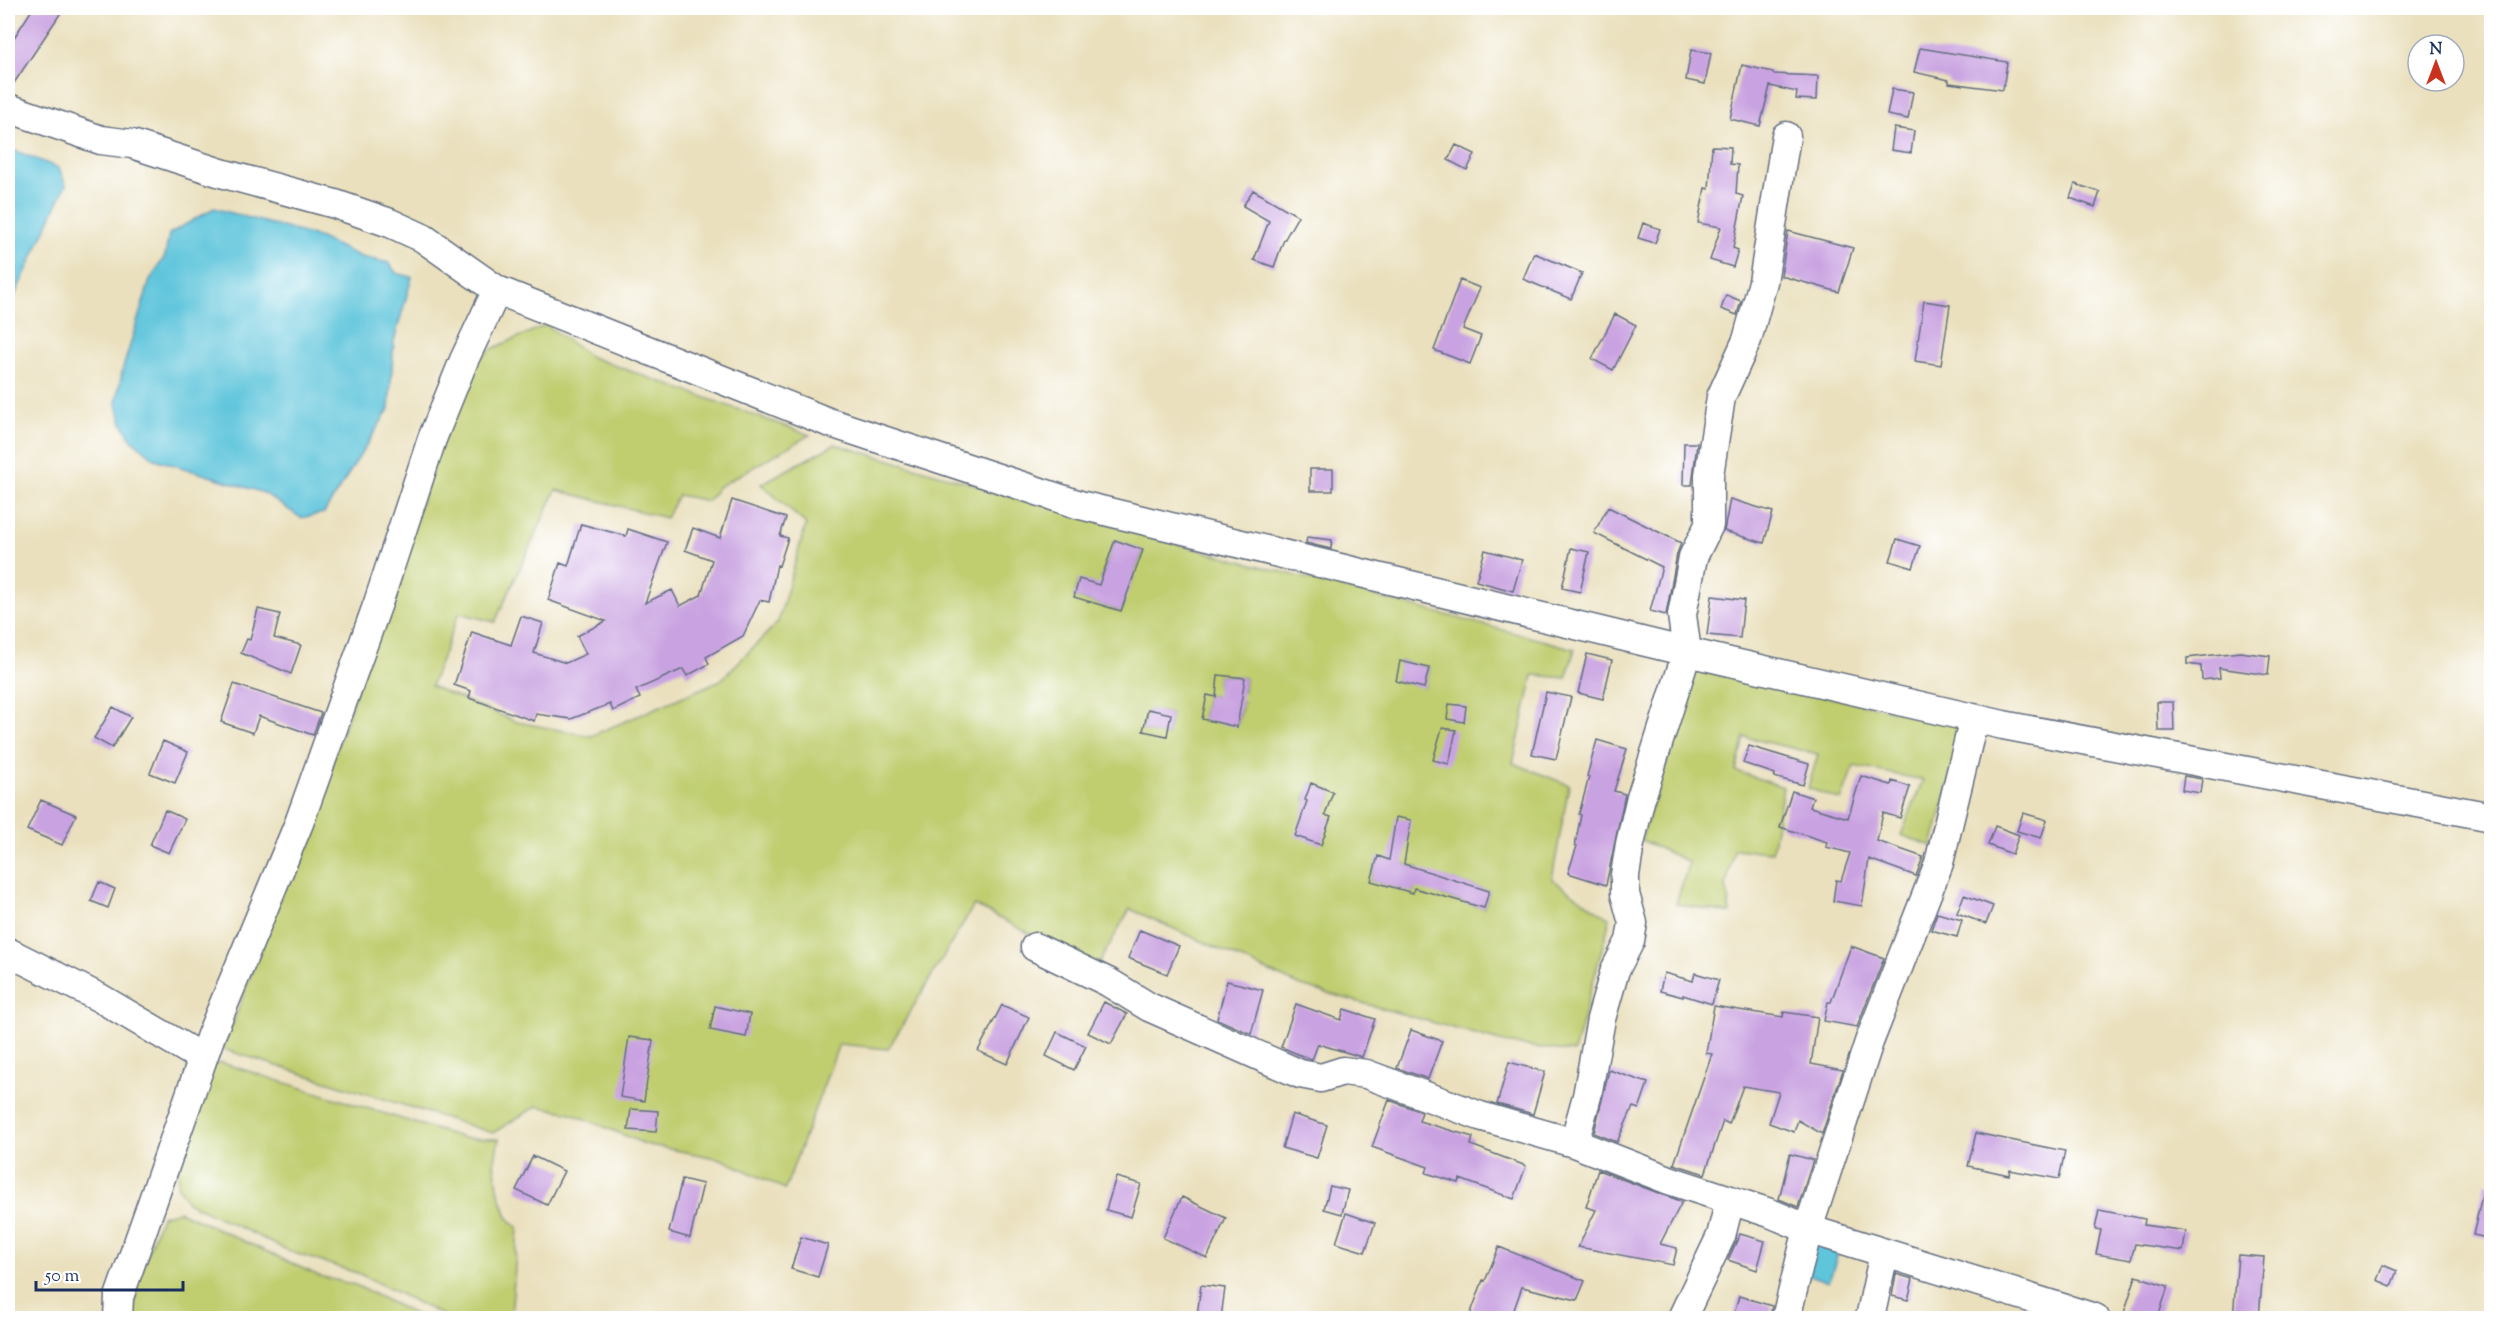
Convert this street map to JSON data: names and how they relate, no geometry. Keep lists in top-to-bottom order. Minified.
{"scale_bar":"50 m","north":"top"}
